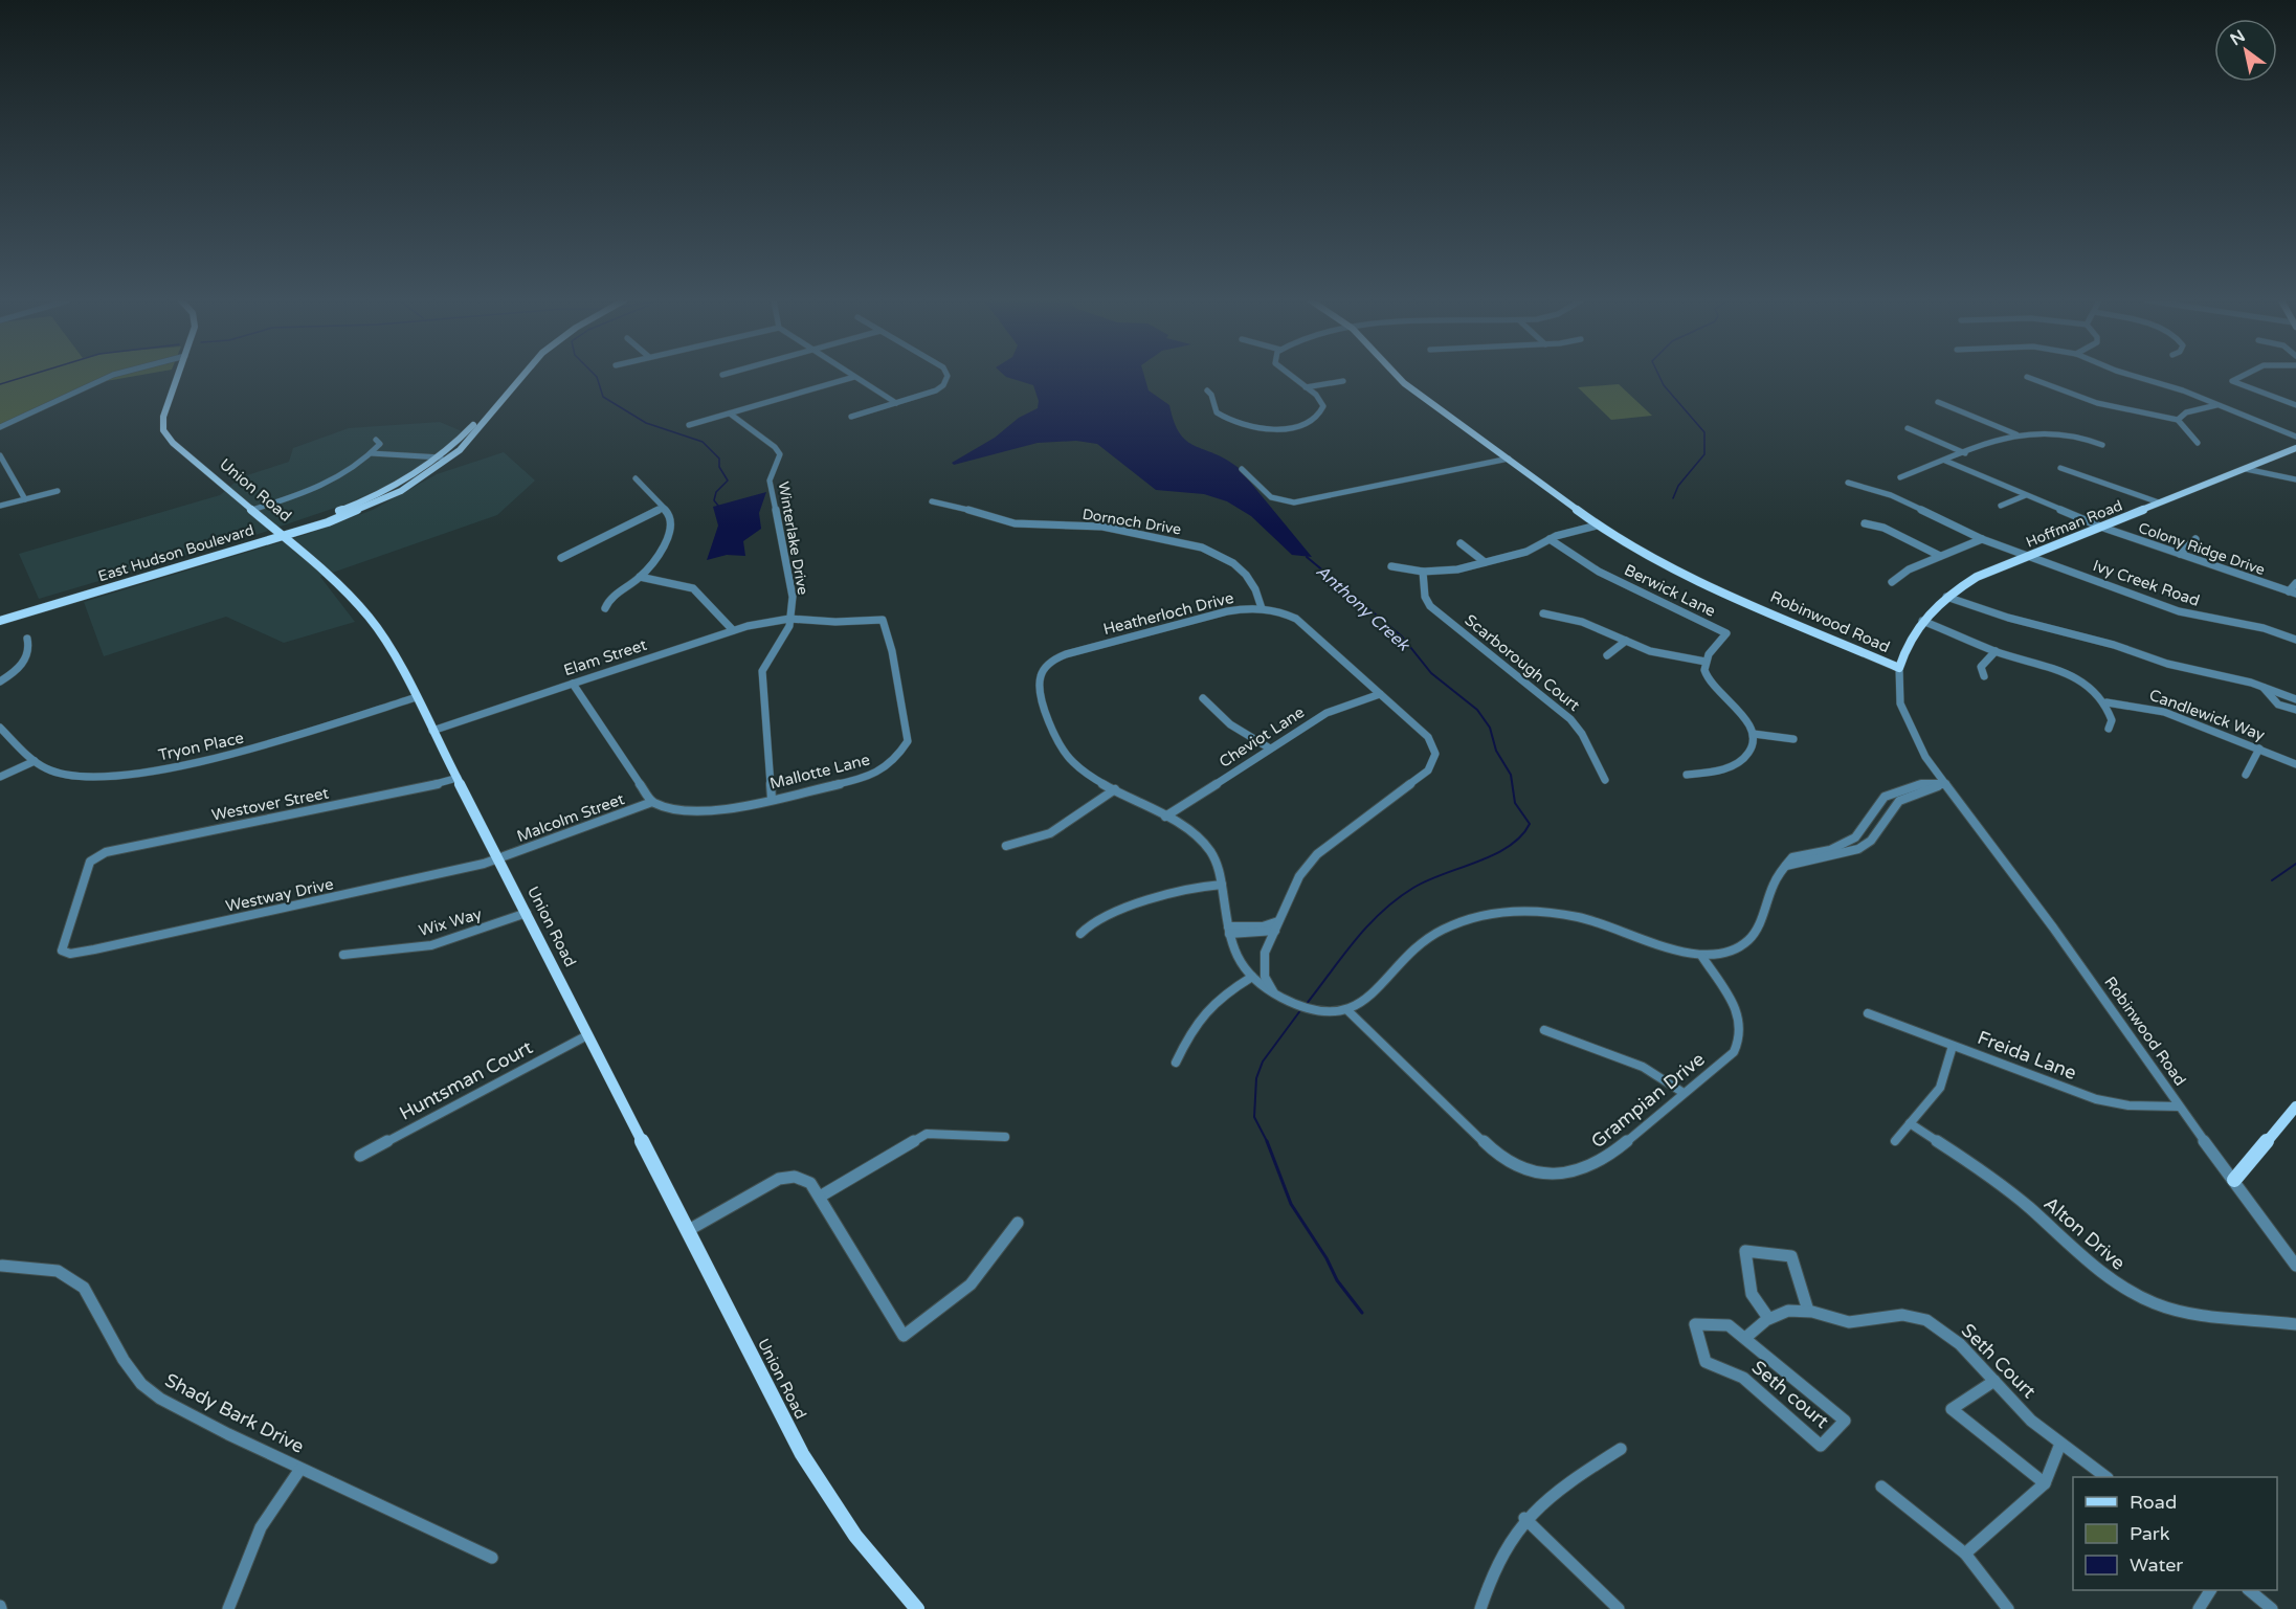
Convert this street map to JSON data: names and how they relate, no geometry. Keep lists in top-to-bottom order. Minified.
{"streets":{"main road":["Union Road","Hoffman Road","East Hudson Boulevard","Robinwood Road"],"street":["Dornoch Drive","Winterlake Drive","Colony Ridge Drive","Ivy Creek Road","Berwick Lane","Heatherloch Drive","Elam Street","Scarborough Court","Candlewick Way","Cheviot Lane","Tryon Place","Mallotte Lane","Westover Street","Malcolm Street","Westway Drive","Wix Way","Freida Lane","Huntsman Court","Grampian Drive","Alton Drive","Seth Court","Seth court","Shady Bark Drive"]},"crossings":[["Union Road","East Hudson Boulevard"],["Union Road","Elam Street"],["Union Road","Tryon Place"],["Union Road","Westover Street"],["Union Road","Malcolm Street"],["Union Road","Westway Drive"],["Union Road","Wix Way"],["Union Road","Huntsman Court"],["Dornoch Drive","Heatherloch Drive"],["Hoffman Road","Colony Ridge Drive"],["Hoffman Road","Ivy Creek Road"],["Hoffman Road","Robinwood Road"],["Winterlake Drive","Elam Street"],["Winterlake Drive","Mallotte Lane"],["Heatherloch Drive","Cheviot Lane"],["Heatherloch Drive","Grampian Drive"],["Robinwood Road","Freida Lane"],["Elam Street","Mallotte Lane"],["Mallotte Lane","Malcolm Street"],["Westover Street","Westway Drive"],["Malcolm Street","Westway Drive"],["Seth Court","Seth court"]],"water":["Anthony Creek"],"legend":["Road","Park","Water"],"north":"top left"}
